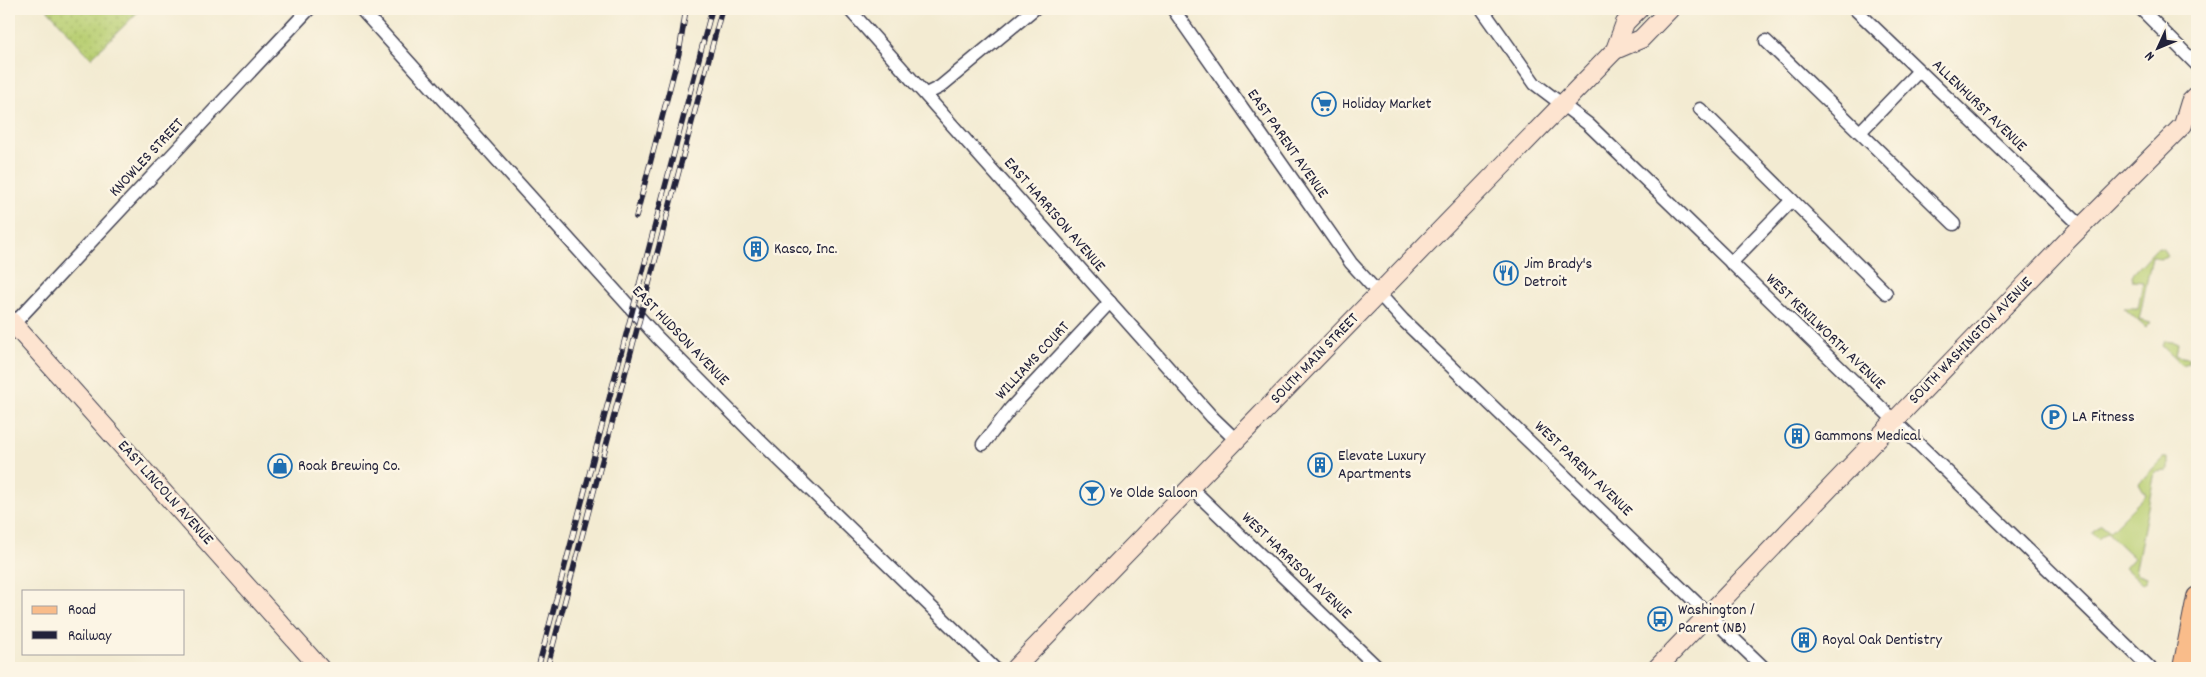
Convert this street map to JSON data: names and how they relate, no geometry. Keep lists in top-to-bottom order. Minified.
{"streets":{"main road":["SOUTH WASHINGTON AVENUE","SOUTH MAIN STREET","EAST LINCOLN AVENUE"],"street":["ALLENHURST AVENUE","EAST PARENT AVENUE","KNOWLES STREET","EAST HARRISON AVENUE","WEST KENILWORTH AVENUE","EAST HUDSON AVENUE","WILLIAMS COURT","WEST PARENT AVENUE","WEST HARRISON AVENUE"]},"crossings":[["ALLENHURST AVENUE","SOUTH WASHINGTON AVENUE"],["EAST PARENT AVENUE","SOUTH MAIN STREET"],["EAST PARENT AVENUE","WEST PARENT AVENUE"],["KNOWLES STREET","EAST LINCOLN AVENUE"],["EAST HARRISON AVENUE","SOUTH MAIN STREET"],["EAST HARRISON AVENUE","WILLIAMS COURT"],["WEST KENILWORTH AVENUE","SOUTH WASHINGTON AVENUE"],["WEST KENILWORTH AVENUE","SOUTH MAIN STREET"],["SOUTH WASHINGTON AVENUE","WEST PARENT AVENUE"],["SOUTH MAIN STREET","WEST PARENT AVENUE"],["SOUTH MAIN STREET","WEST HARRISON AVENUE"]],"places":{"supermarket":["Holiday Market"],"building":["Kasco, Inc.","Gammons Medical","Elevate Luxury Apartments","Royal Oak Dentistry"],"restaurant":["Jim Brady's Detroit"],"parking":["LA Fitness"],"shop":["Roak Brewing Co."],"bar":["Ye Olde Saloon"],"bus stop":["Washington / Parent (NB)"]},"legend":["Road","Railway"],"north":"bottom left"}
